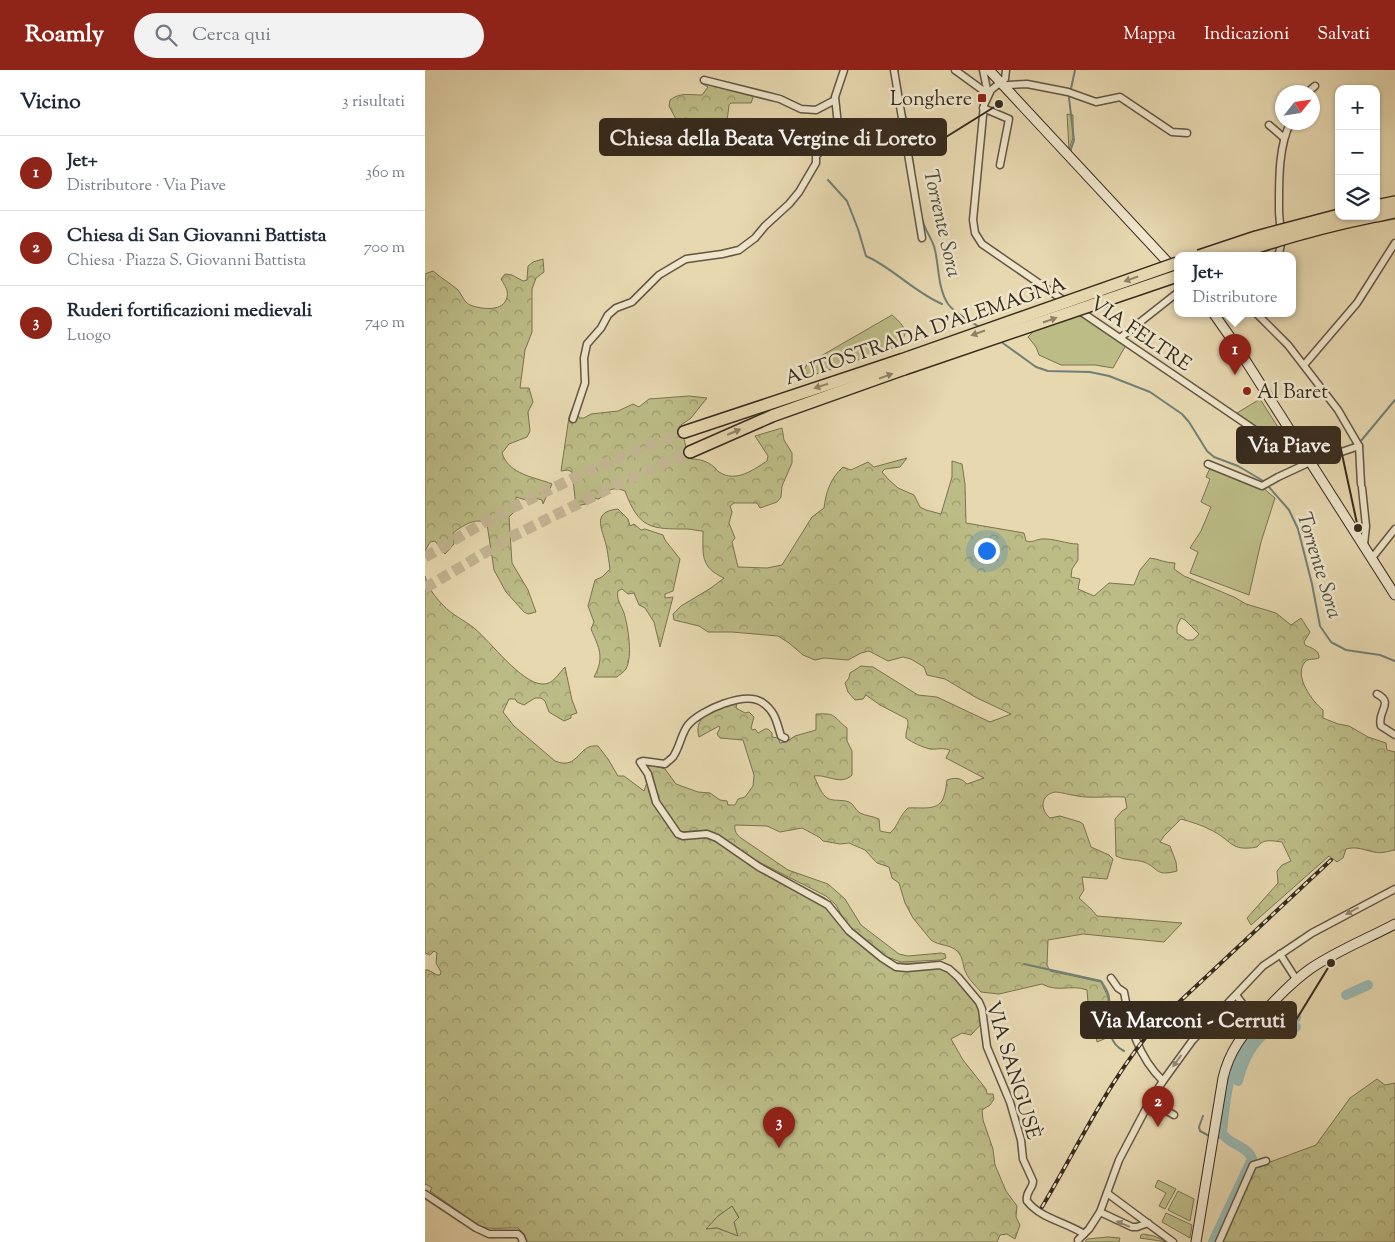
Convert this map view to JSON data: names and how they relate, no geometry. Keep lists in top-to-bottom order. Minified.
{"streets":{"highway":["AUTOSTRADA D'ALEMAGNA"],"street":["VIA FELTRE","VIA SANGUSÈ"]},"water":["Torrente Sora"],"places":{"transit":["Longhere"],"other":["Chiesa della Beata Vergine di Loreto","Al Baret","Via Piave","Via Marconi - Cerruti"]},"north":"top right","page":{"header":"Roamly","search":"Cerca qui","nav":["Mappa","Indicazioni","Salvati"],"heading":["Vicino","3 risultati"],"map_buttons":["+","−"],"list":[{"mark":"1","name":"Jet+","note":"Distributore · Via Piave","value":"360 m"},{"mark":"2","name":"Chiesa di San Giovanni Battista","note":"Chiesa · Piazza S. Giovanni Battista","value":"700 m"},{"mark":"3","name":"Ruderi fortificazioni medievali","note":"Luogo","value":"740 m"}],"popup":["Jet+","Distributore"],"pins":["1","2","3"]}}
